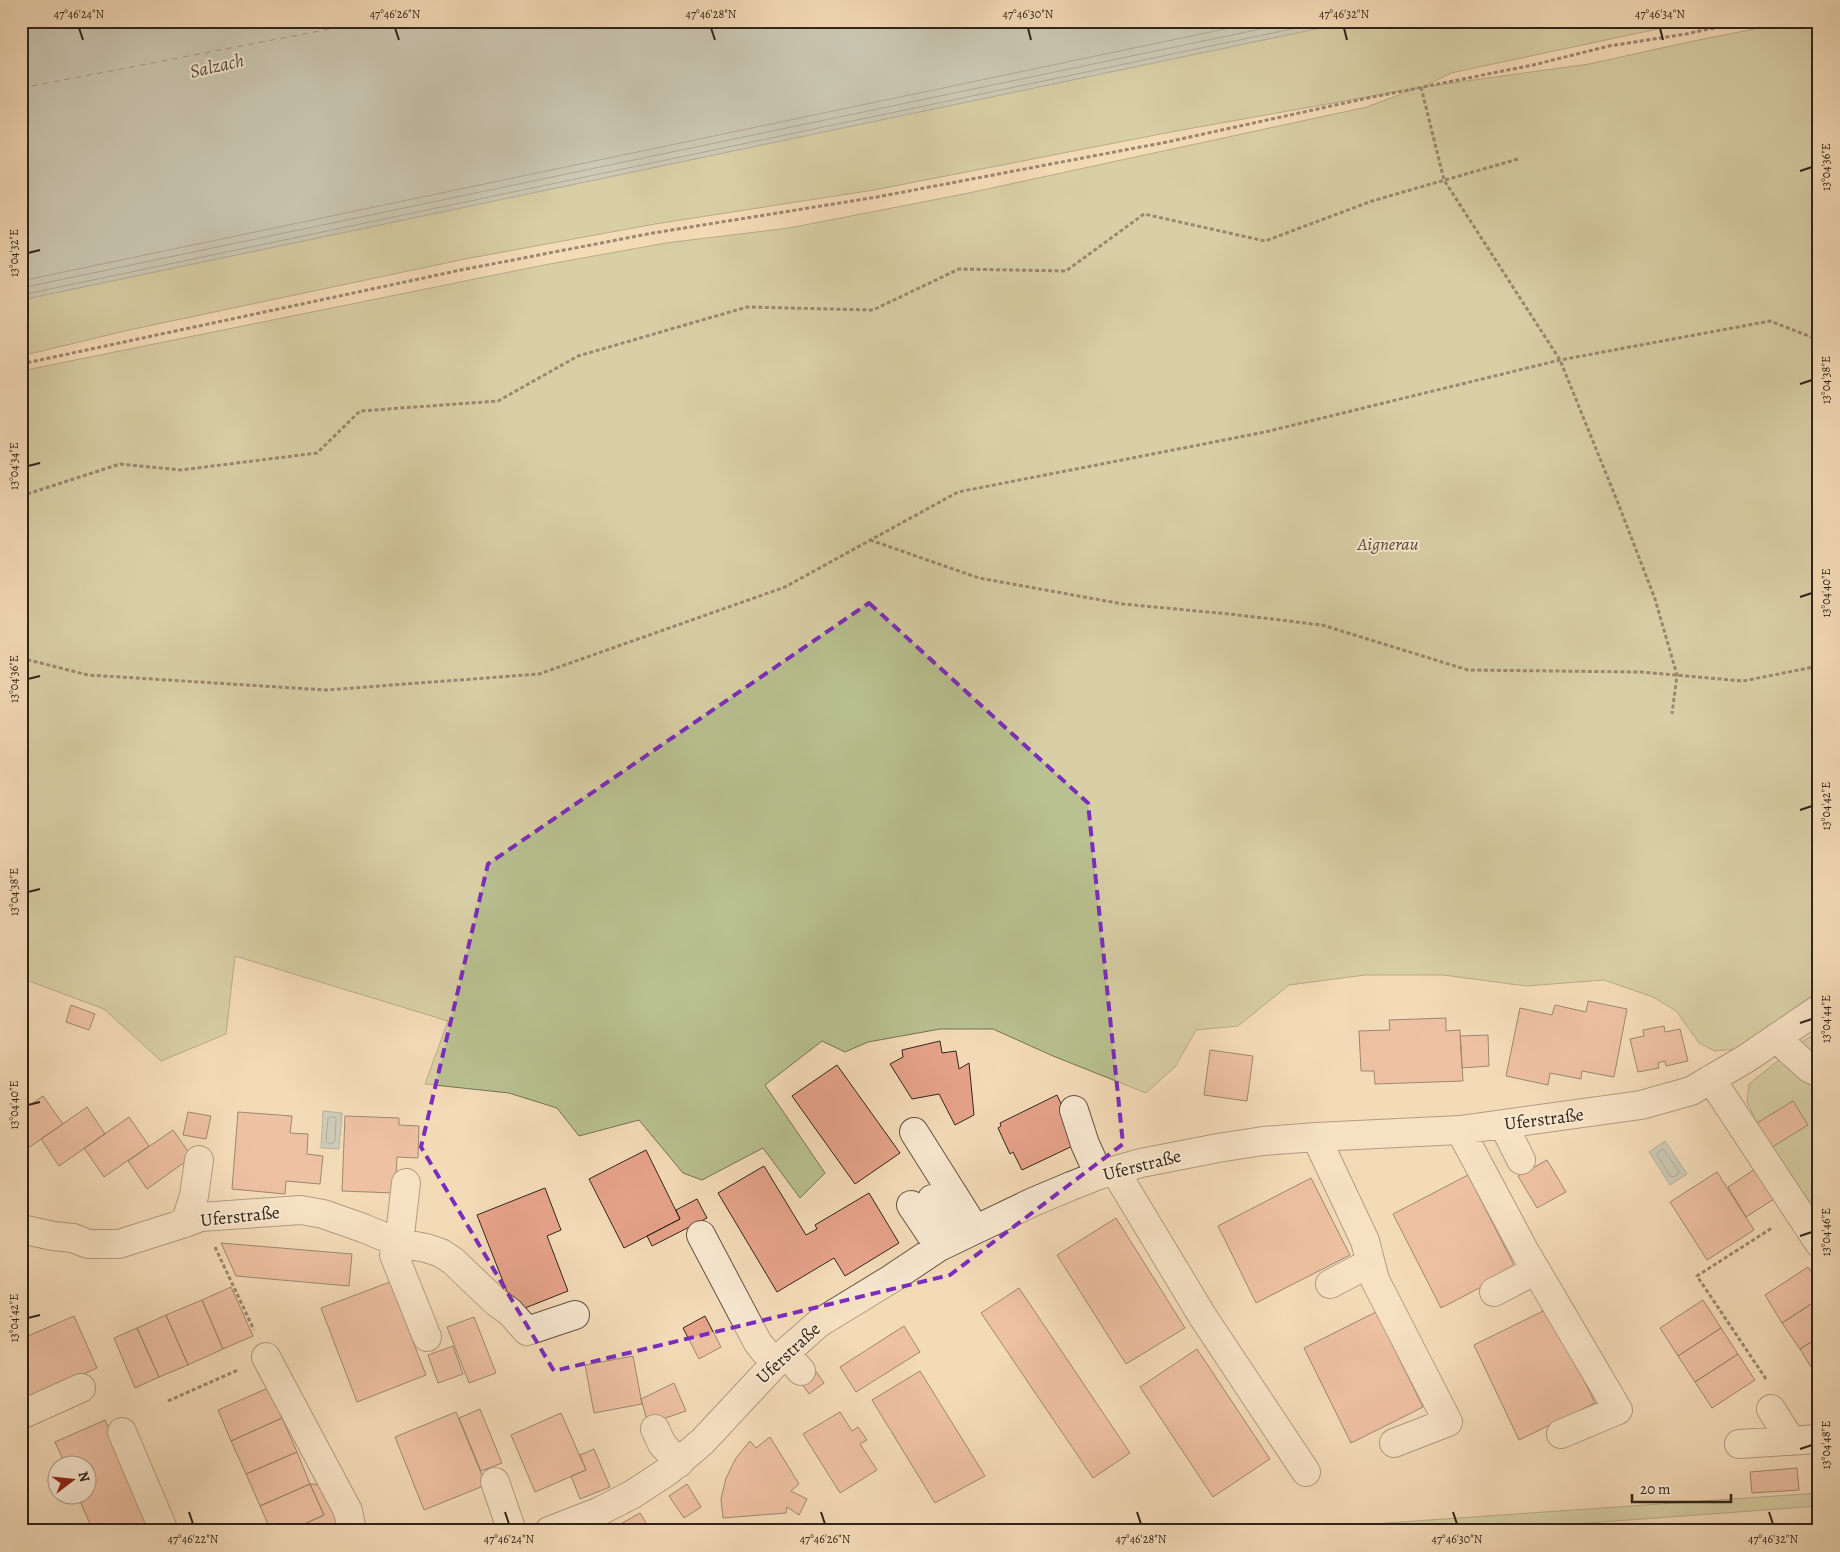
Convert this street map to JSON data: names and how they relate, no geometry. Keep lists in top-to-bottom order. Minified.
{"streets":{"street":["Uferstraße"]},"water":["Salzach"],"parks":["Aignerau"],"scale_bar":"20 m","north":"right","coordinates":["47°46'24\"N","47°46'26\"N","47°46'28\"N","47°46'30\"N","47°46'32\"N","47°46'34\"N","13°04'36\"E","13°04'32\"E","13°04'38\"E","13°04'34\"E","13°04'40\"E","13°04'42\"E","13°04'44\"E","13°04'46\"E","13°04'48\"E","47°46'22\"N"]}
